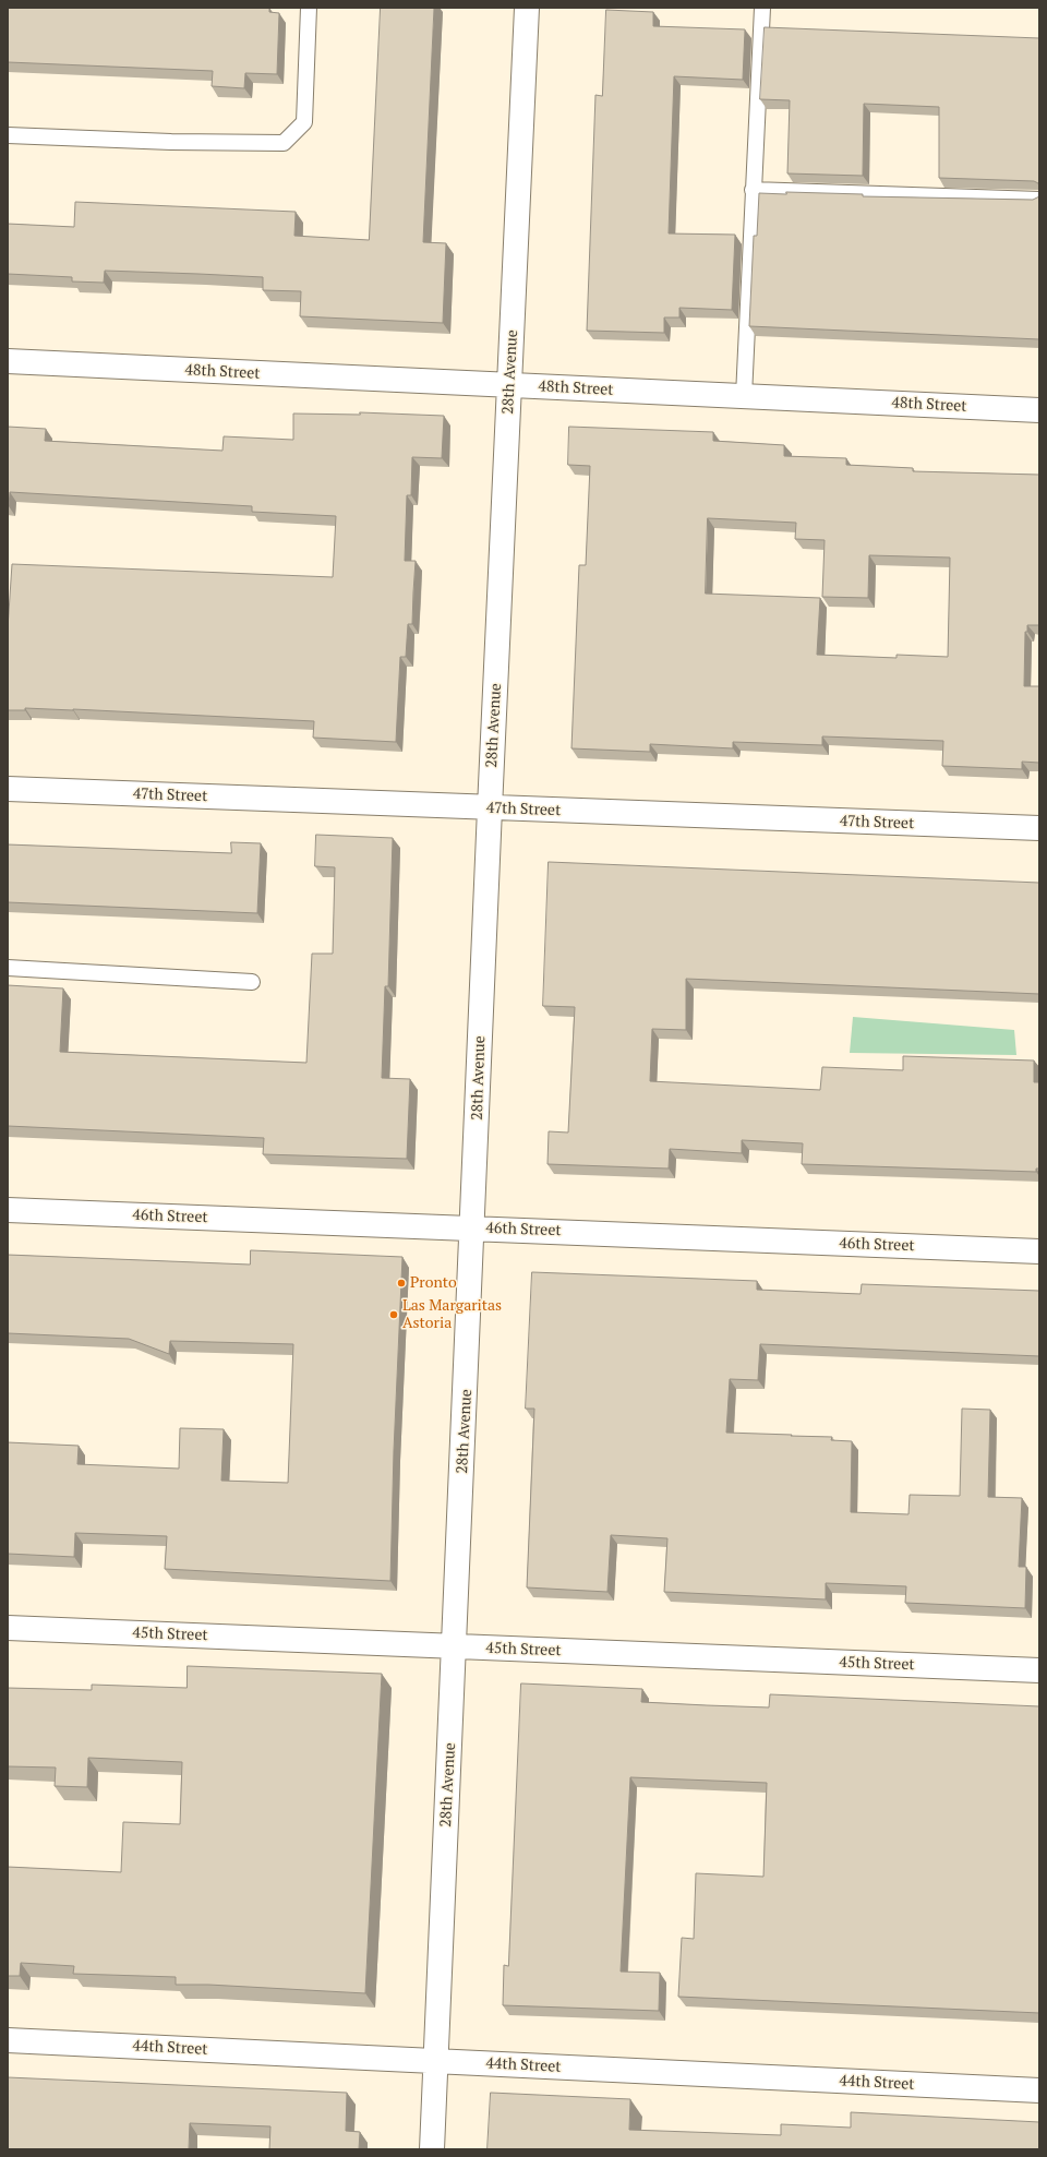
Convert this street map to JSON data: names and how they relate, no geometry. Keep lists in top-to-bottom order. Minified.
{"streets":{"street":["48th Street","28th Avenue","47th Street","46th Street","45th Street","44th Street"]},"crossings":[["48th Street","28th Avenue"],["28th Avenue","47th Street"],["28th Avenue","46th Street"],["28th Avenue","45th Street"],["28th Avenue","44th Street"]],"places":["Pronto","Las Margaritas Astoria"]}
